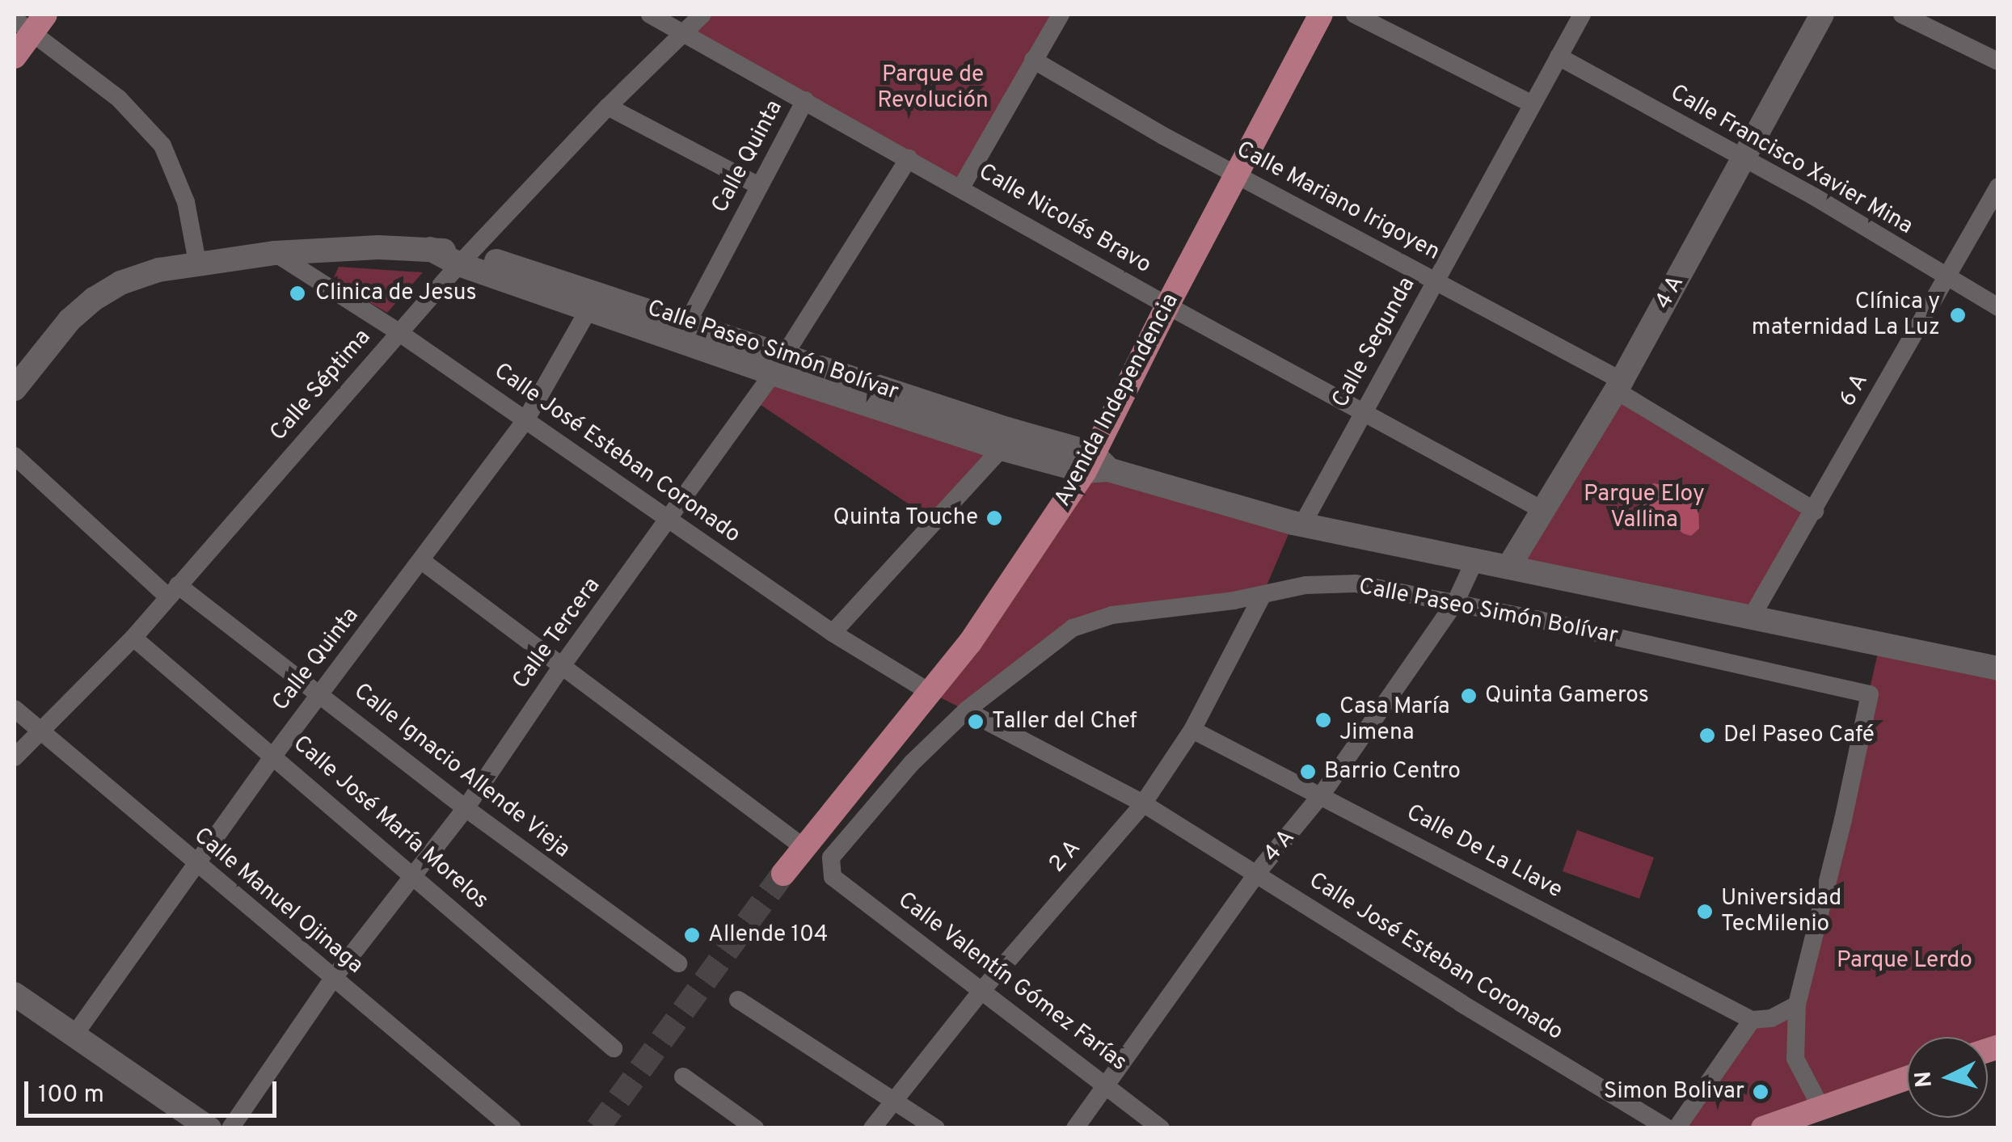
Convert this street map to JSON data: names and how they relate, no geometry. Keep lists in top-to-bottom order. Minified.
{"streets":{"main road":["4 A","Calle Paseo Simón Bolívar","Avenida Independencia"],"street":["Calle Quinta","Calle Francisco Xavier Mina","Calle Mariano Irigoyen","Calle Nicolás Bravo","Calle Segunda","Calle Séptima","6 A","Calle José Esteban Coronado","Calle Tercera","Calle Ignacio Allende Vieja","Calle José María Morelos","Calle De La Llave","2 A","Calle Manuel Ojinaga","Calle Valentín Gómez Farías"]},"crossings":[["Calle Quinta","Calle Nicolás Bravo"],["Calle Quinta","Calle Paseo Simón Bolívar"],["Calle Quinta","Calle José Esteban Coronado"],["Calle Quinta","Calle Ignacio Allende Vieja"],["Calle Quinta","Calle José María Morelos"],["Calle Quinta","Calle Manuel Ojinaga"],["Calle Francisco Xavier Mina","4 A"],["Calle Francisco Xavier Mina","Calle Segunda"],["Calle Francisco Xavier Mina","6 A"],["Calle Mariano Irigoyen","4 A"],["Calle Mariano Irigoyen","Calle Segunda"],["Calle Mariano Irigoyen","6 A"],["Calle Mariano Irigoyen","Avenida Independencia"],["Calle Nicolás Bravo","4 A"],["Calle Nicolás Bravo","Calle Segunda"],["Calle Nicolás Bravo","Calle Séptima"],["Calle Nicolás Bravo","Avenida Independencia"],["Calle Nicolás Bravo","Calle Tercera"],["4 A","Calle Paseo Simón Bolívar"],["4 A","Calle José Esteban Coronado"],["4 A","Calle De La Llave"],["4 A","Calle Valentín Gómez Farías"],["Calle Segunda","Calle Paseo Simón Bolívar"],["Calle Paseo Simón Bolívar","Calle Séptima"],["Calle Paseo Simón Bolívar","6 A"],["Calle Paseo Simón Bolívar","Avenida Independencia"],["Calle Paseo Simón Bolívar","Calle José Esteban Coronado"],["Calle Paseo Simón Bolívar","Calle Tercera"],["Calle Paseo Simón Bolívar","2 A"],["Calle Paseo Simón Bolívar","Calle Valentín Gómez Farías"],["Calle Séptima","Calle José Esteban Coronado"],["Calle Séptima","Calle Ignacio Allende Vieja"],["Calle Séptima","Calle José María Morelos"],["Calle Séptima","Calle Manuel Ojinaga"],["Avenida Independencia","Calle José Esteban Coronado"],["Calle José Esteban Coronado","Calle Tercera"],["Calle José Esteban Coronado","2 A"],["Calle Tercera","Calle Ignacio Allende Vieja"],["Calle Tercera","Calle José María Morelos"],["Calle Tercera","Calle Manuel Ojinaga"],["Calle De La Llave","2 A"],["2 A","Calle Valentín Gómez Farías"]],"parks":["Parque de Revolución","Parque Eloy Vallina","Parque Lerdo"],"places":["Clinica de Jesus","Clínica y maternidad La Luz","Quinta Touche","Quinta Gameros","Casa María Jimena","Taller del Chef","Del Paseo Café","Barrio Centro","Universidad TecMilenio","Allende 104","Simon Bolivar"],"scale_bar":"100 m","north":"left"}
